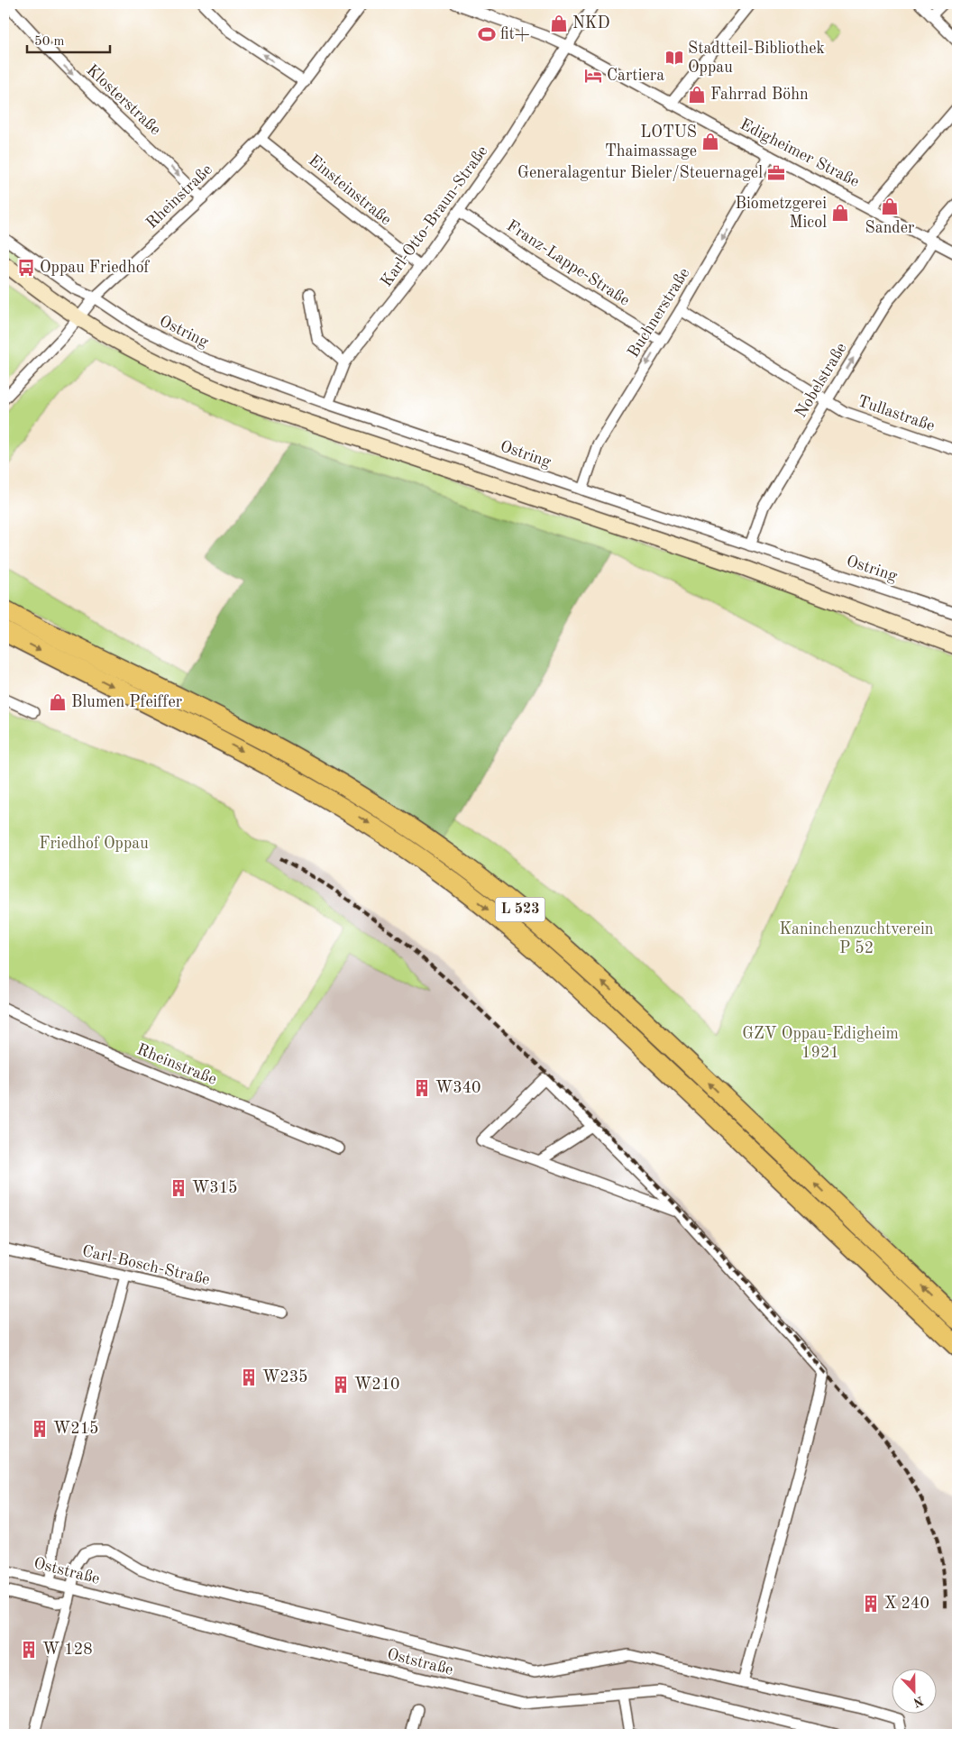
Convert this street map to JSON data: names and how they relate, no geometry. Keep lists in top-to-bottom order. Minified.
{"streets":{"highway":["L 523"],"street":["Klosterstraße","Edigheimer Straße","Einsteinstraße","Rheinstraße","Karl-Otto-Braun-Straße","Franz-Lappe-Straße","Buchnerstraße","Ostring","Nobelstraße","Tullastraße","Carl-Bosch-Straße","Oststraße"]},"crossings":[["Klosterstraße","Rheinstraße"],["Edigheimer Straße","Karl-Otto-Braun-Straße"],["Edigheimer Straße","Buchnerstraße"],["Edigheimer Straße","Nobelstraße"],["Einsteinstraße","Rheinstraße"],["Einsteinstraße","Karl-Otto-Braun-Straße"],["Rheinstraße","Ostring"],["Karl-Otto-Braun-Straße","Franz-Lappe-Straße"],["Karl-Otto-Braun-Straße","Ostring"],["Franz-Lappe-Straße","Buchnerstraße"],["Buchnerstraße","Ostring"],["Buchnerstraße","Tullastraße"],["Ostring","Nobelstraße"],["Nobelstraße","Tullastraße"]],"one_way":["Klosterstraße","Buchnerstraße","Nobelstraße"],"parks":["Friedhof Oppau","Kaninchenzuchtverein P 52","GZV Oppau-Edigheim 1921"],"places":{"shop":["NKD","Fahrrad Böhn","LOTUS Thaimassage","Sander","Biometzgerei Micol","Blumen Pfeiffer"],"sports":["fit+"],"library":["Stadtteil-Bibliothek Oppau"],"hotel":["Cartiera"],"office":["Generalagentur Bieler/Steuernagel"],"bus stop":["Oppau Friedhof"],"building":["W340","W315","W235","W210","W215","X 240","W 128"]},"scale_bar":"50 m","north":"bottom"}
